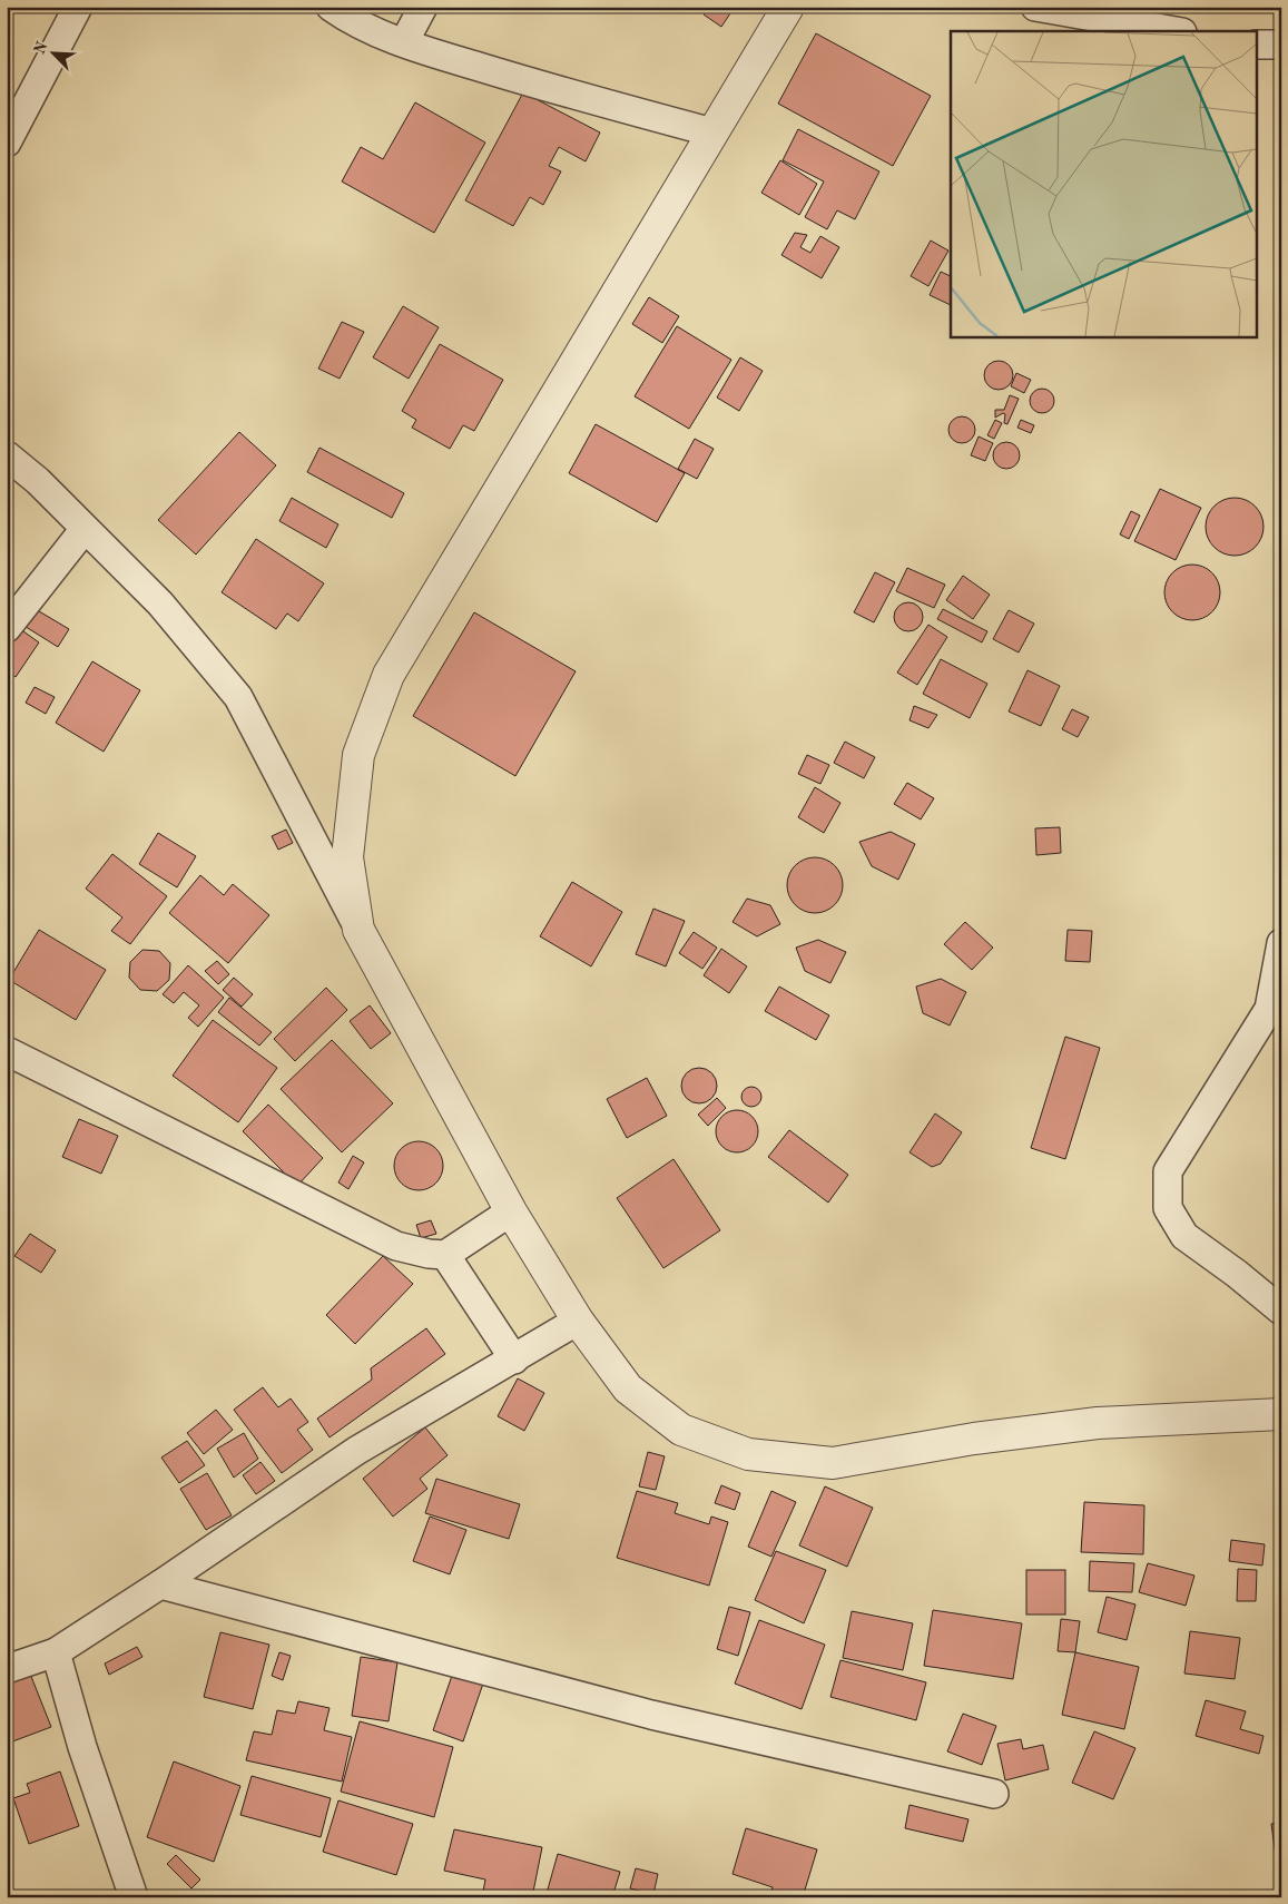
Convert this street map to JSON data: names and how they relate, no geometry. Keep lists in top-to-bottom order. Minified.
{"north":"top left"}
